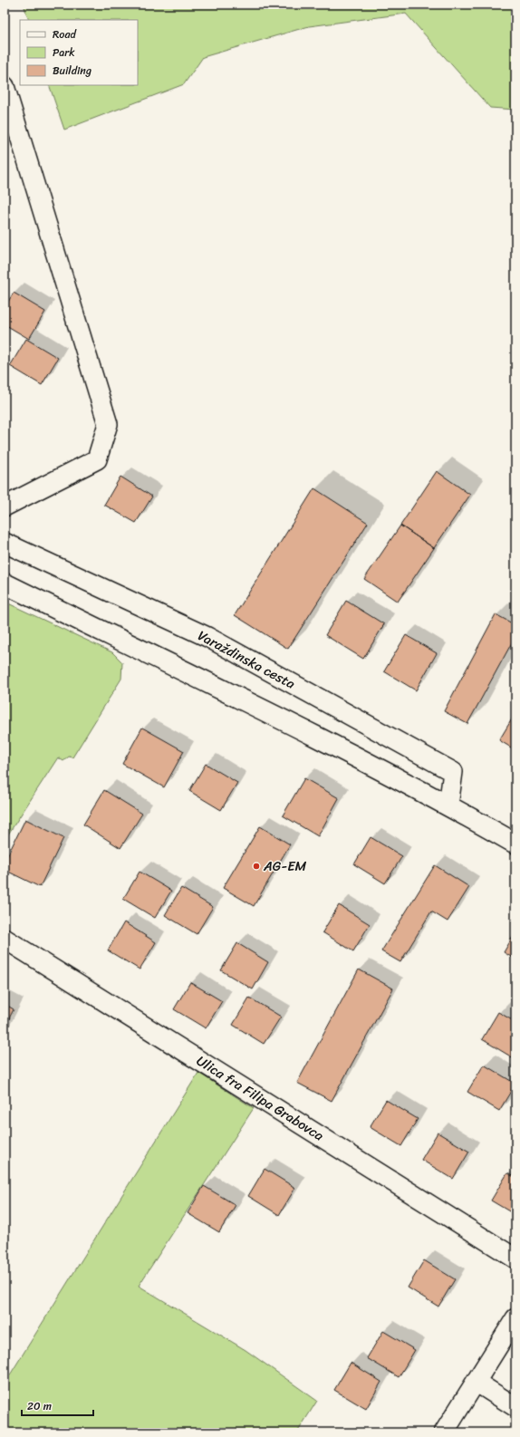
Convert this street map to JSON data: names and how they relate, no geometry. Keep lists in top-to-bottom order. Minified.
{"streets":{"street":["Varaždinska cesta","Ulica fra Filipa Grabovca"]},"places":["AG-EM"],"legend":["Road","Park","Building"],"scale_bar":"20 m"}
